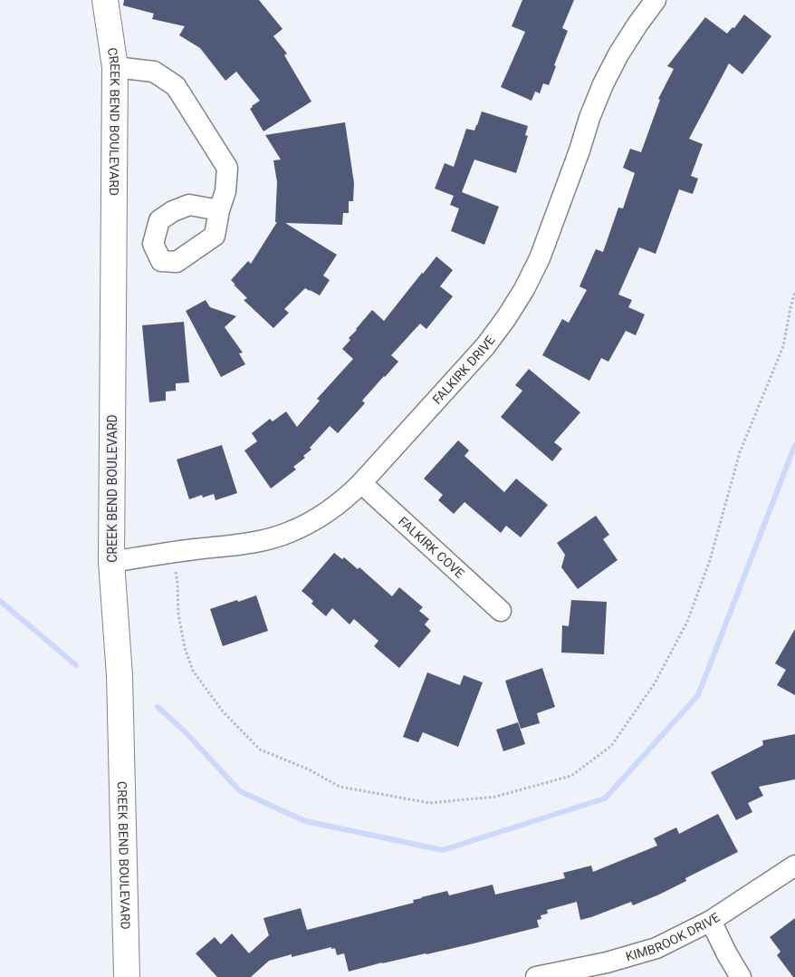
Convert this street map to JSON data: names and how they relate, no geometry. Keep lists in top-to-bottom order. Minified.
{"streets":{"street":["CREEK BEND BOULEVARD","FALKIRK DRIVE","FALKIRK COVE","KIMBROOK DRIVE"]},"crossings":[["CREEK BEND BOULEVARD","FALKIRK DRIVE"],["FALKIRK DRIVE","FALKIRK COVE"]]}
